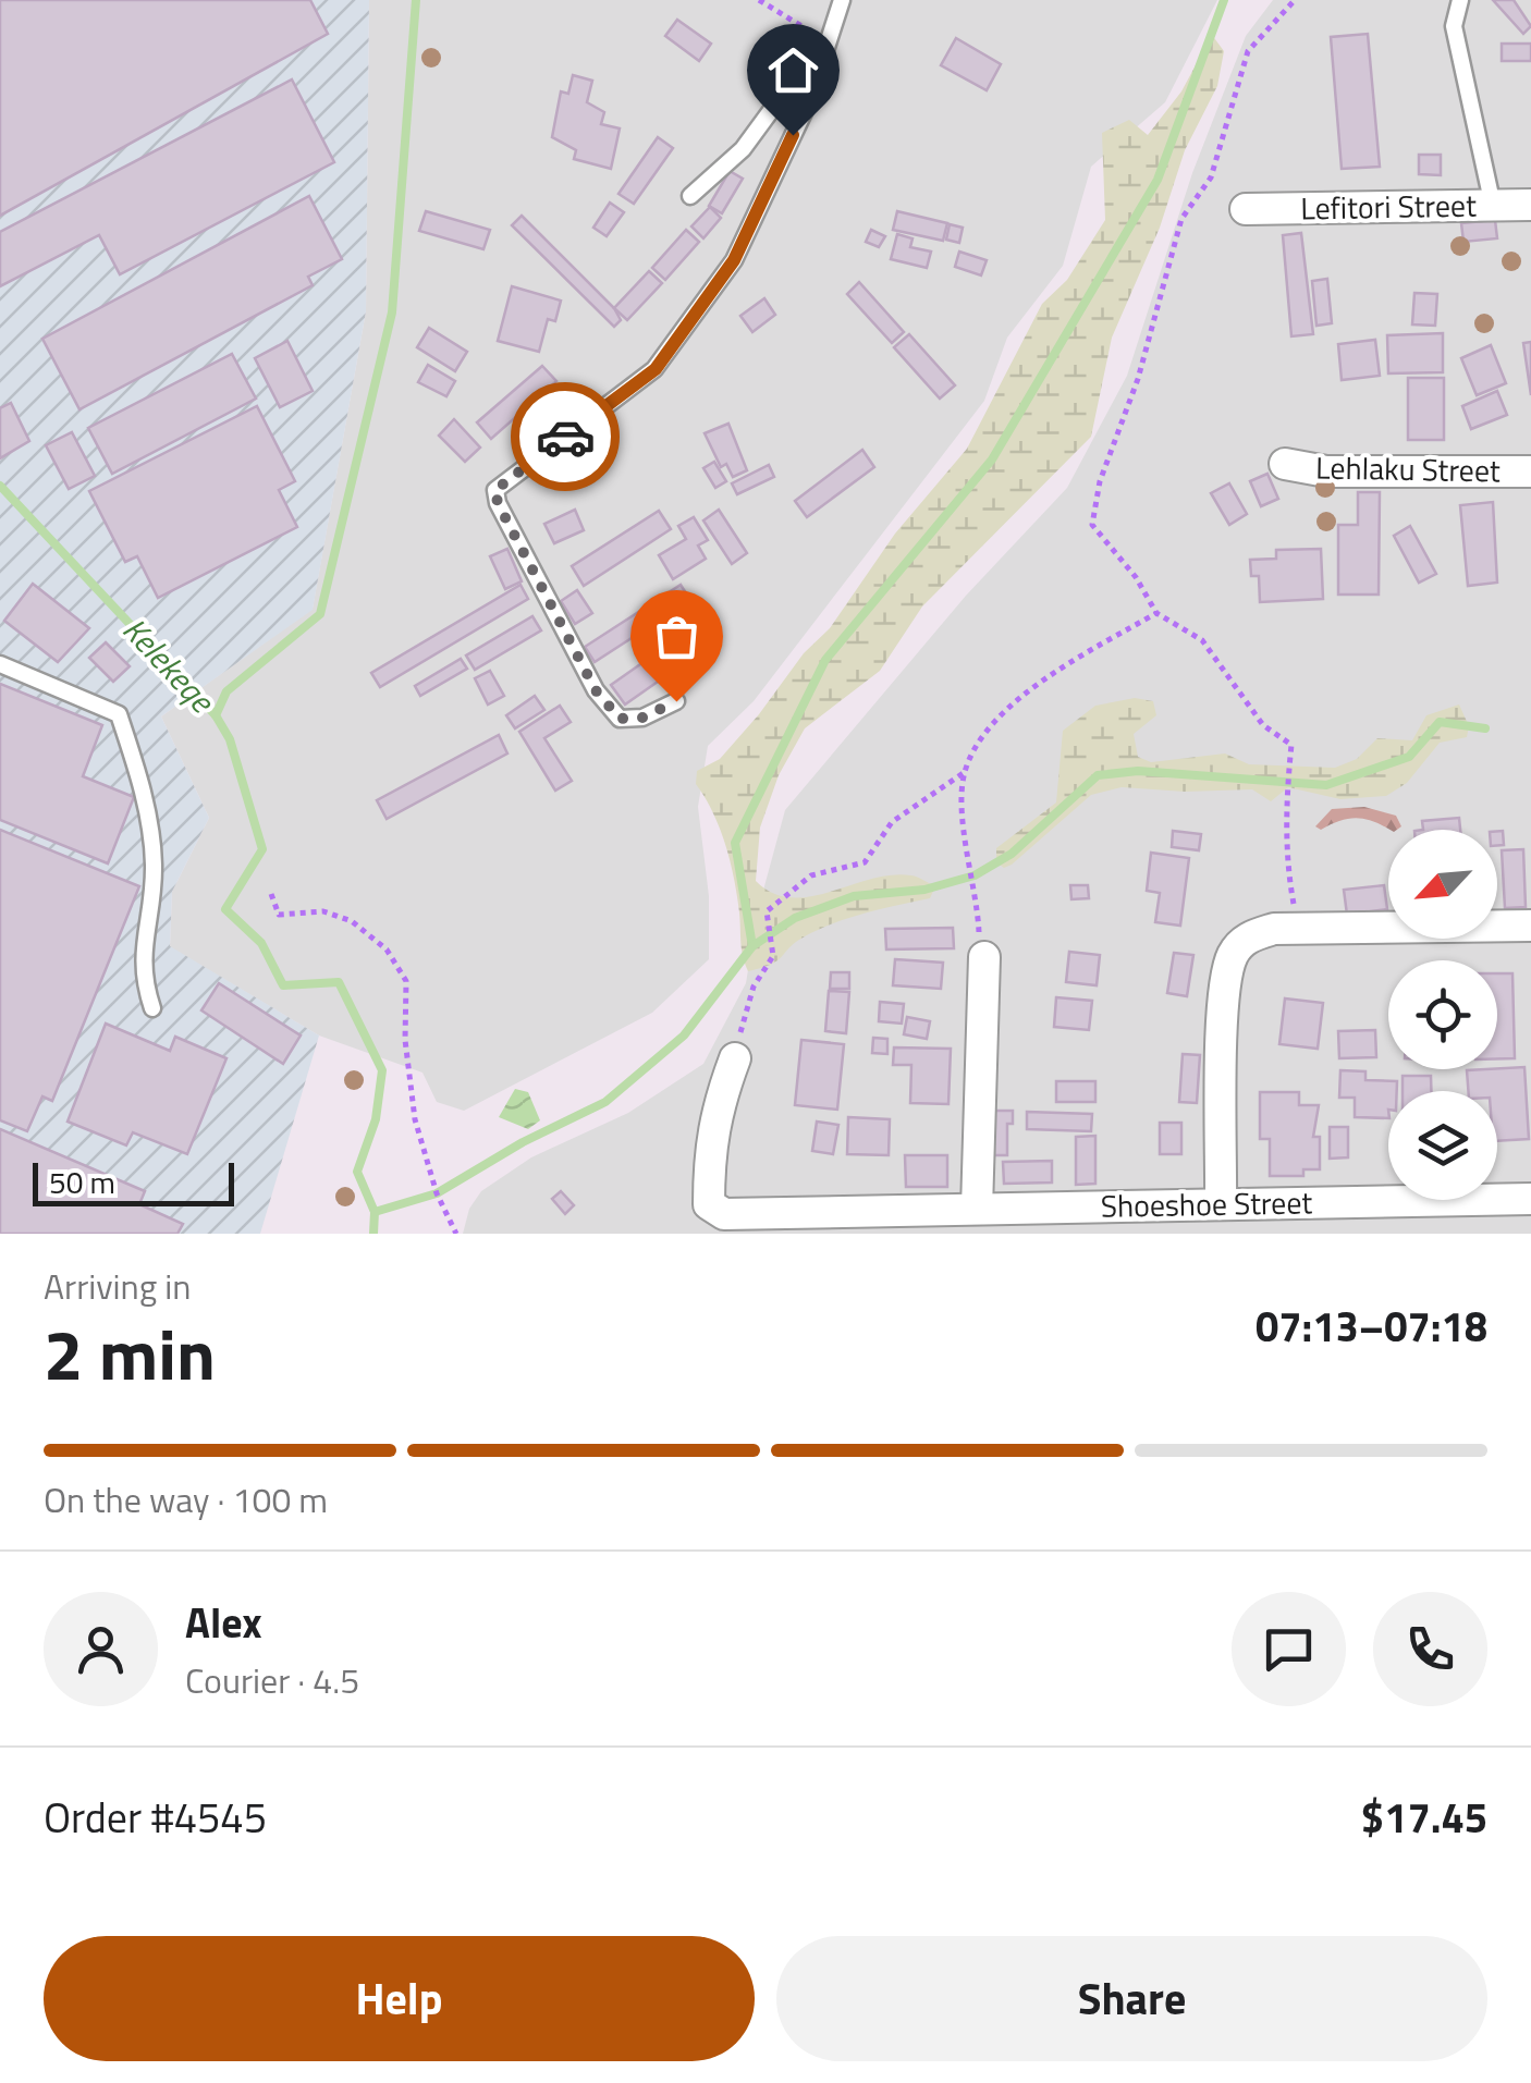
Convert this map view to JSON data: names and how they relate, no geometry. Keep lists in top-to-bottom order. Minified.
{"streets":{"street":["Lefitori Street","Lehlaku Street","Shoeshoe Street"]},"water":["Kelekeqe"],"scale_bar":"50 m","north":"bottom left","page":{"scale":"50 m","heading":["2 min","Arriving in","07:13–07:18"],"panel":["Alex","Courier · 4.5","Order #4545","$17.45"],"bar":"On the way · 100 m","buttons":["Help","Share"]}}
